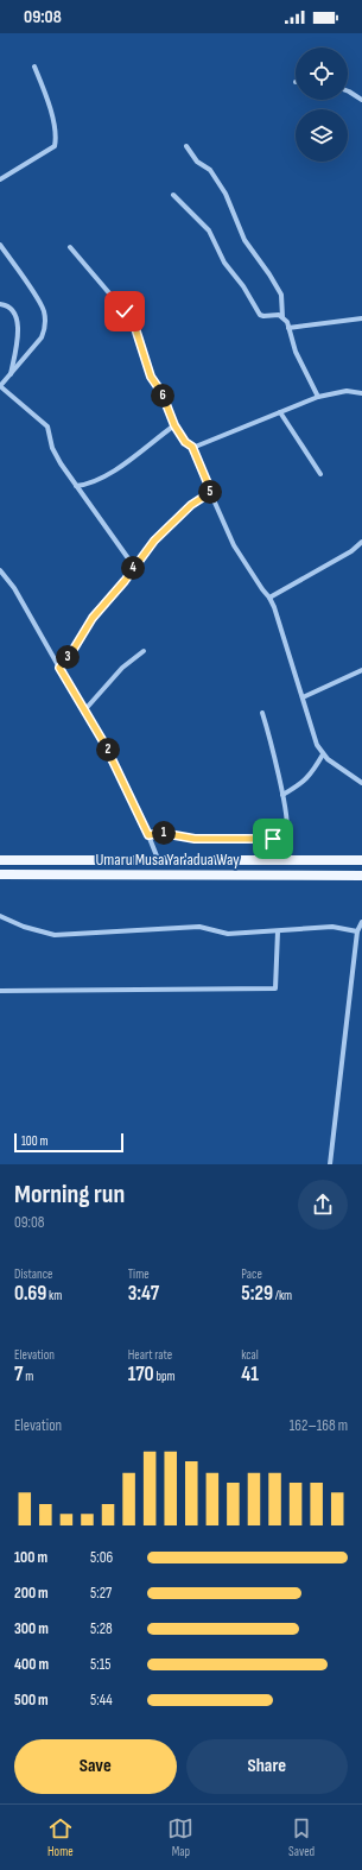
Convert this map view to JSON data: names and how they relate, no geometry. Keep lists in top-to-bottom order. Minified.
{"streets":{"main road":["Umaru Musa Yar'adua Way"]},"scale_bar":"100 m","page":{"status":"09:08","pins":["6","5","4","3","2","1"],"scale":"100 m","heading":["Morning run","09:08"],"stats":[["Distance","0.69 km"],["Time","3:47"],["Pace","5:29 /km"],["Elevation","7 m"],["Heart rate","170 bpm"],["kcal","41"]],"chart":["Elevation","162–168 m"],"list":[{"name":"100 m","note":"5:06"},{"name":"200 m","note":"5:27"},{"name":"300 m","note":"5:28"},{"name":"400 m","note":"5:15"},{"name":"500 m","note":"5:44"}],"buttons":["Save","Share"],"tabs":["Home","Map","Saved"]}}
